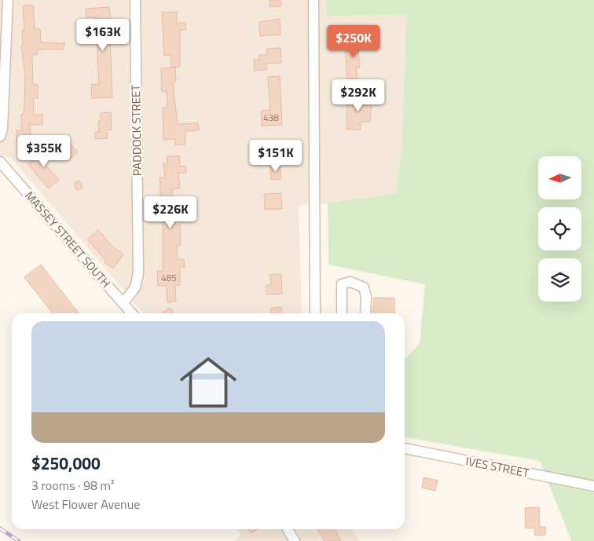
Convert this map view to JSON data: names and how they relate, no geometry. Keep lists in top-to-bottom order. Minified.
{"streets":{"street":["PADDOCK STREET","MASSEY STREET SOUTH","IVES STREET"]},"crossings":[["PADDOCK STREET","MASSEY STREET SOUTH"]],"house_numbers":["438","485"],"north":"left","page":{"price":["$163K","$250K","$292K","$355K","$151K","$226K"],"list":[{"name":"$250,000","note":"3 rooms · 98 m² · West Flower Avenue"}]}}
